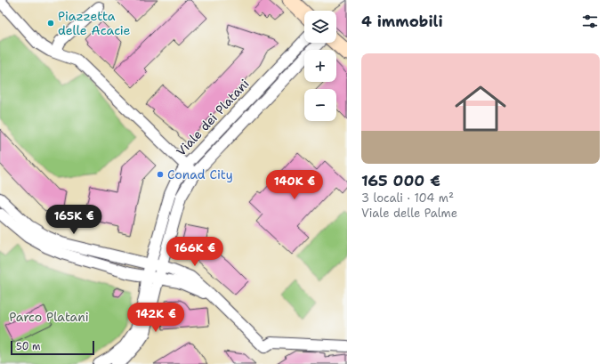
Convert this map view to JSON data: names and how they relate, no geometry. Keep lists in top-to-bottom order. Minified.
{"streets":{"street":["Viale dei Platani"]},"parks":["Parco Platani"],"places":["Piazzetta delle Acacie","Conad City"],"scale_bar":"50 m","page":{"heading":"4 immobili","map_buttons":["+","−"],"list":[{"name":"165 000 €","note":"3 locali · 104 m² · Viale delle Palme"}],"price":["140K €","165K €","166K €","142K €"],"scale":"50 m"}}
